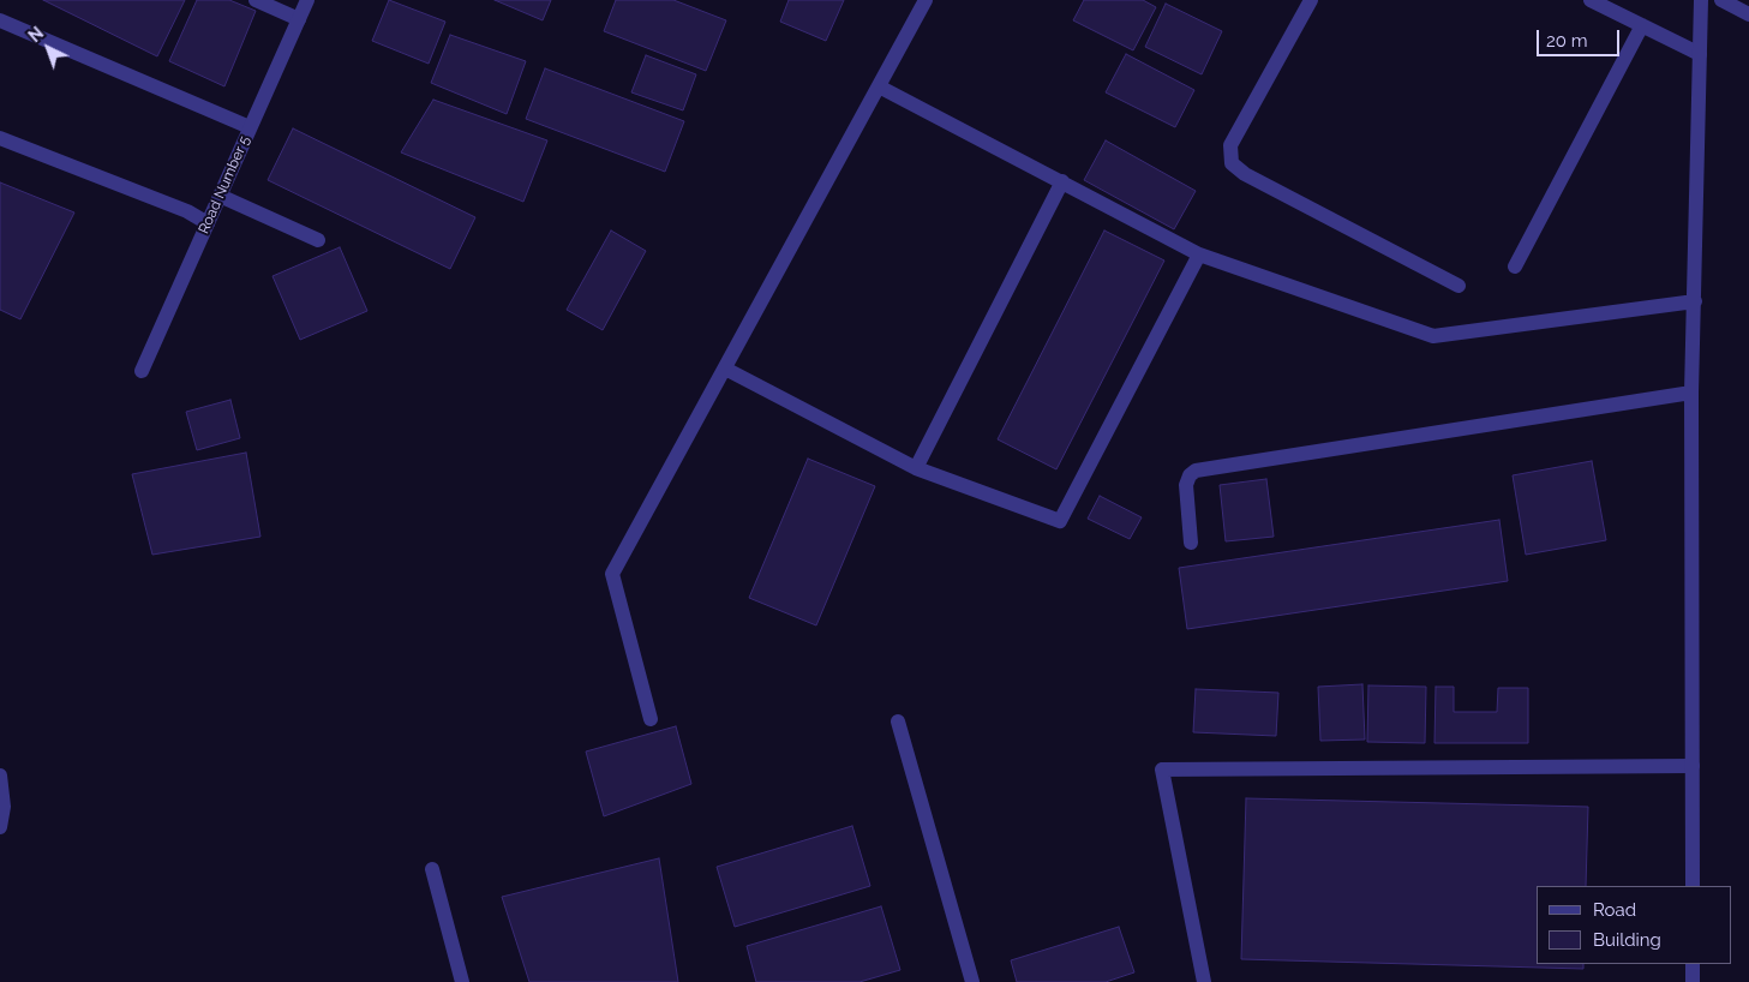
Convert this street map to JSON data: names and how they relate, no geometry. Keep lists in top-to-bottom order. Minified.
{"streets":{"street":["Road Number 5"]},"legend":["Road","Building"],"scale_bar":"20 m","north":"top left"}
